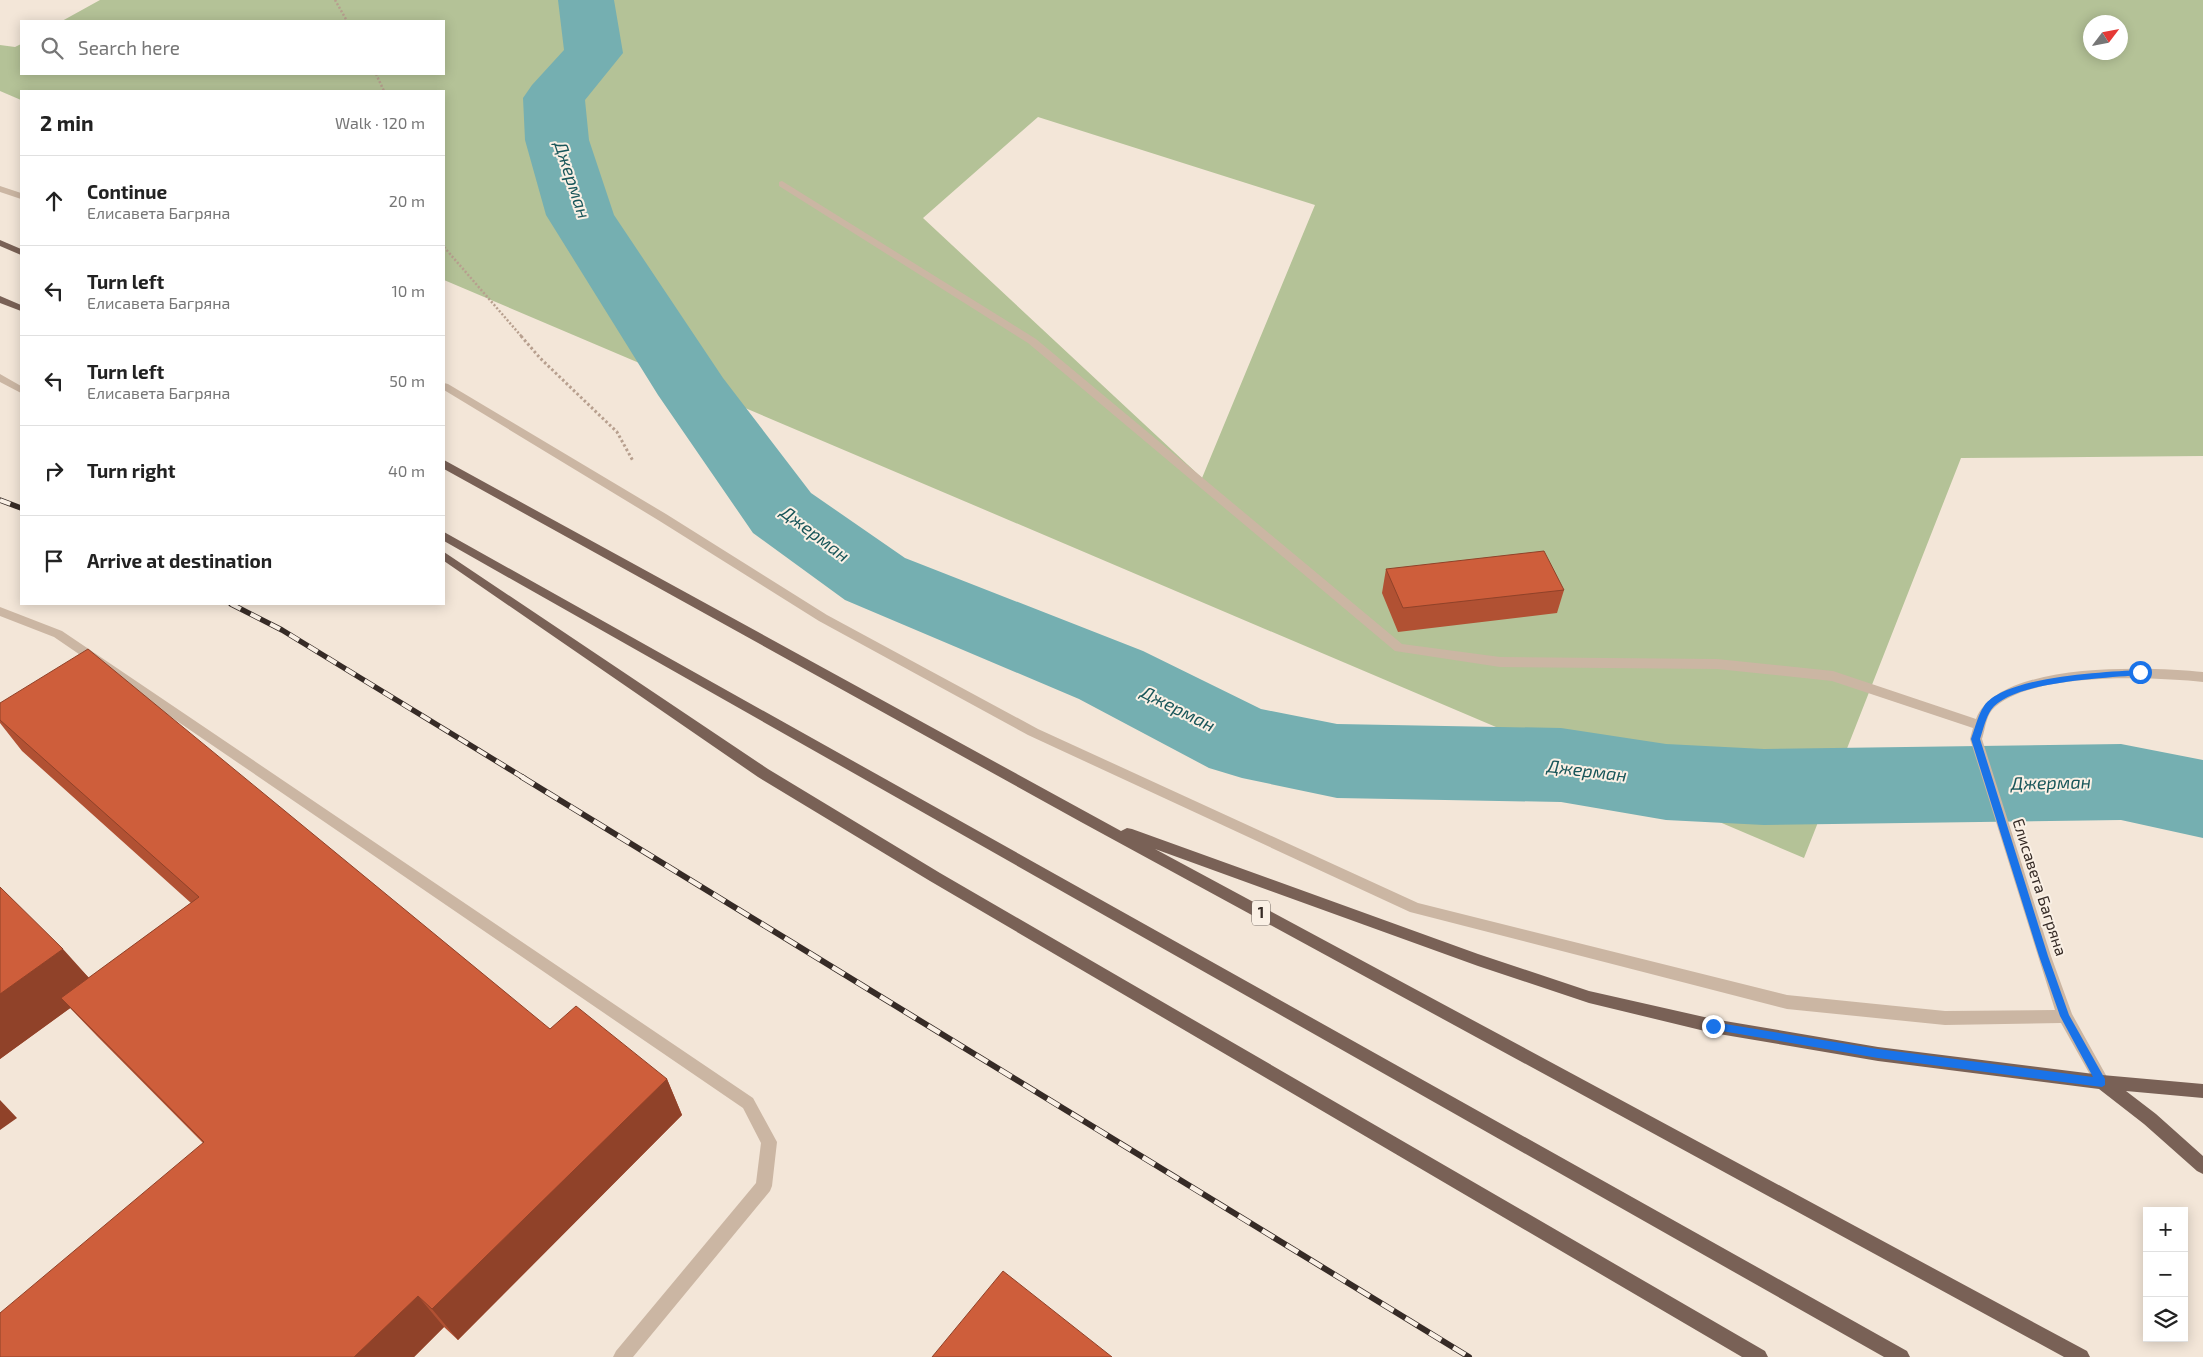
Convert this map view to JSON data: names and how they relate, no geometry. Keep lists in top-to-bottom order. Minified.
{"streets":{"main road":["1"],"street":["Елисавета Багряна"]},"water":["Джерман"],"north":"top right","page":{"search":"Search here","heading":["2 min","Walk · 120 m"],"list":[["Continue","Елисавета Багряна","20 m"],["Turn left","Елисавета Багряна","10 m"],["Turn left","Елисавета Багряна","50 m"],["Turn right","40 m"],"Arrive at destination"],"map_buttons":["+","−"]}}
